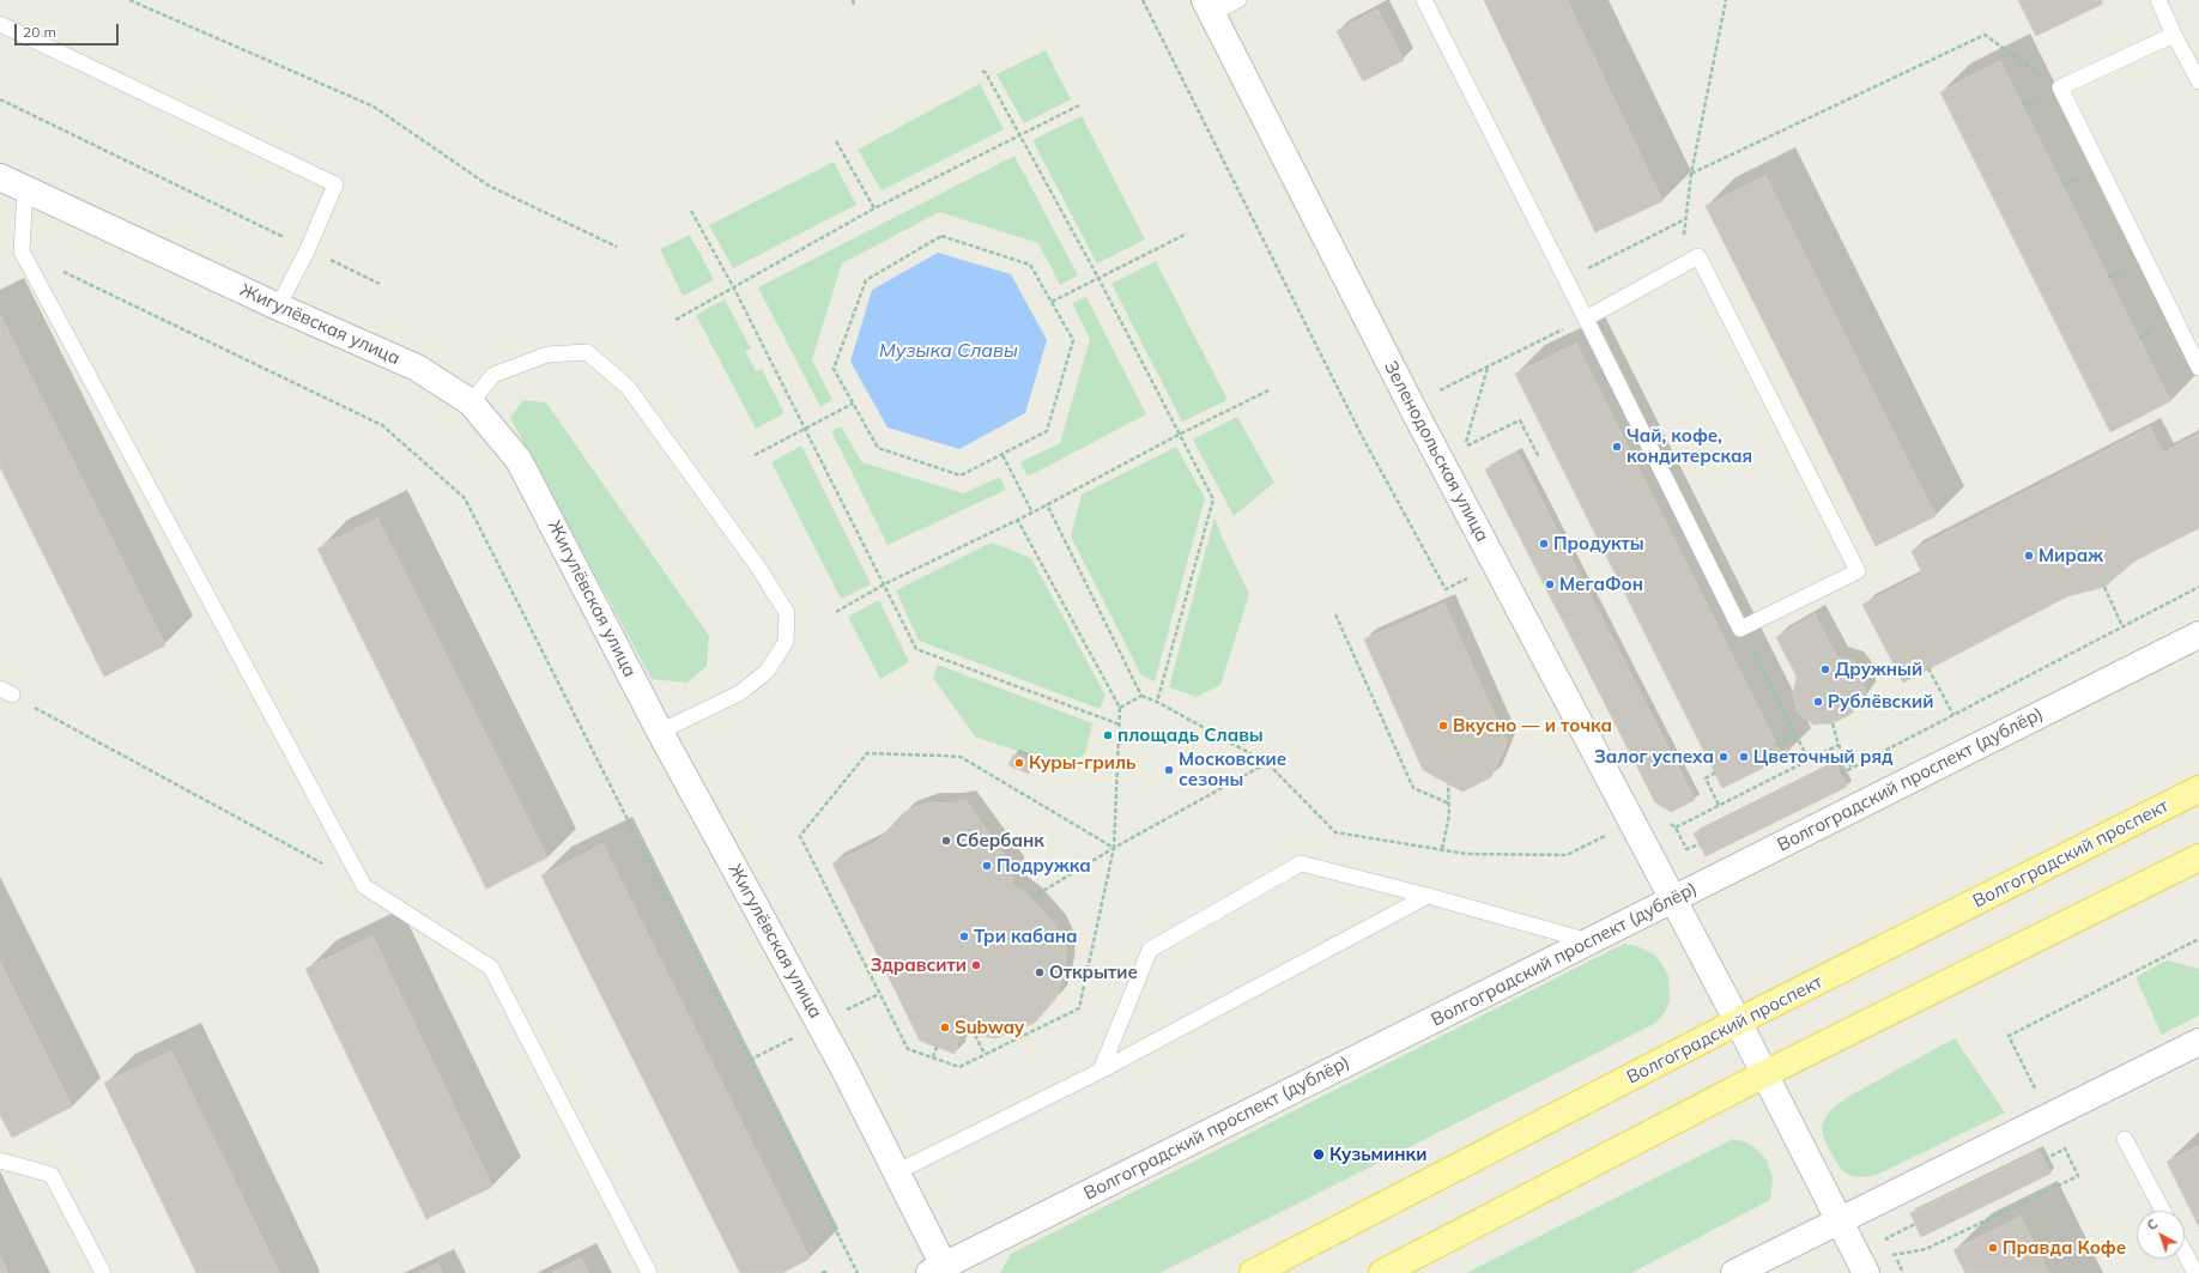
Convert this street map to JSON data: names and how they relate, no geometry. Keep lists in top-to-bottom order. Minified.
{"streets":{"main road":["Волгоградский проспект"],"street":["Жигулёвская улица","Зеленодольская улица","Волгоградский проспект (дублёр)"]},"crossings":[["Жигулёвская улица","Волгоградский проспект (дублёр)"],["Зеленодольская улица","Волгоградский проспект (дублёр)"],["Зеленодольская улица","Волгоградский проспект"]],"water":["Музыка Славы"],"places":["Чай, кофе, кондитерская","Продукты","Мираж","МегаФон","Дружный","Рублёвский","Вкусно — и точка","площадь Славы","Залог успеха","Цветочный ряд","Куры-гриль","Московские сезоны","Сбербанк","Подружка","Три кабана","Здравсити","Открытие","Subway","Кузьминки","Правда Кофе"],"scale_bar":"20 m","north":"top left"}
